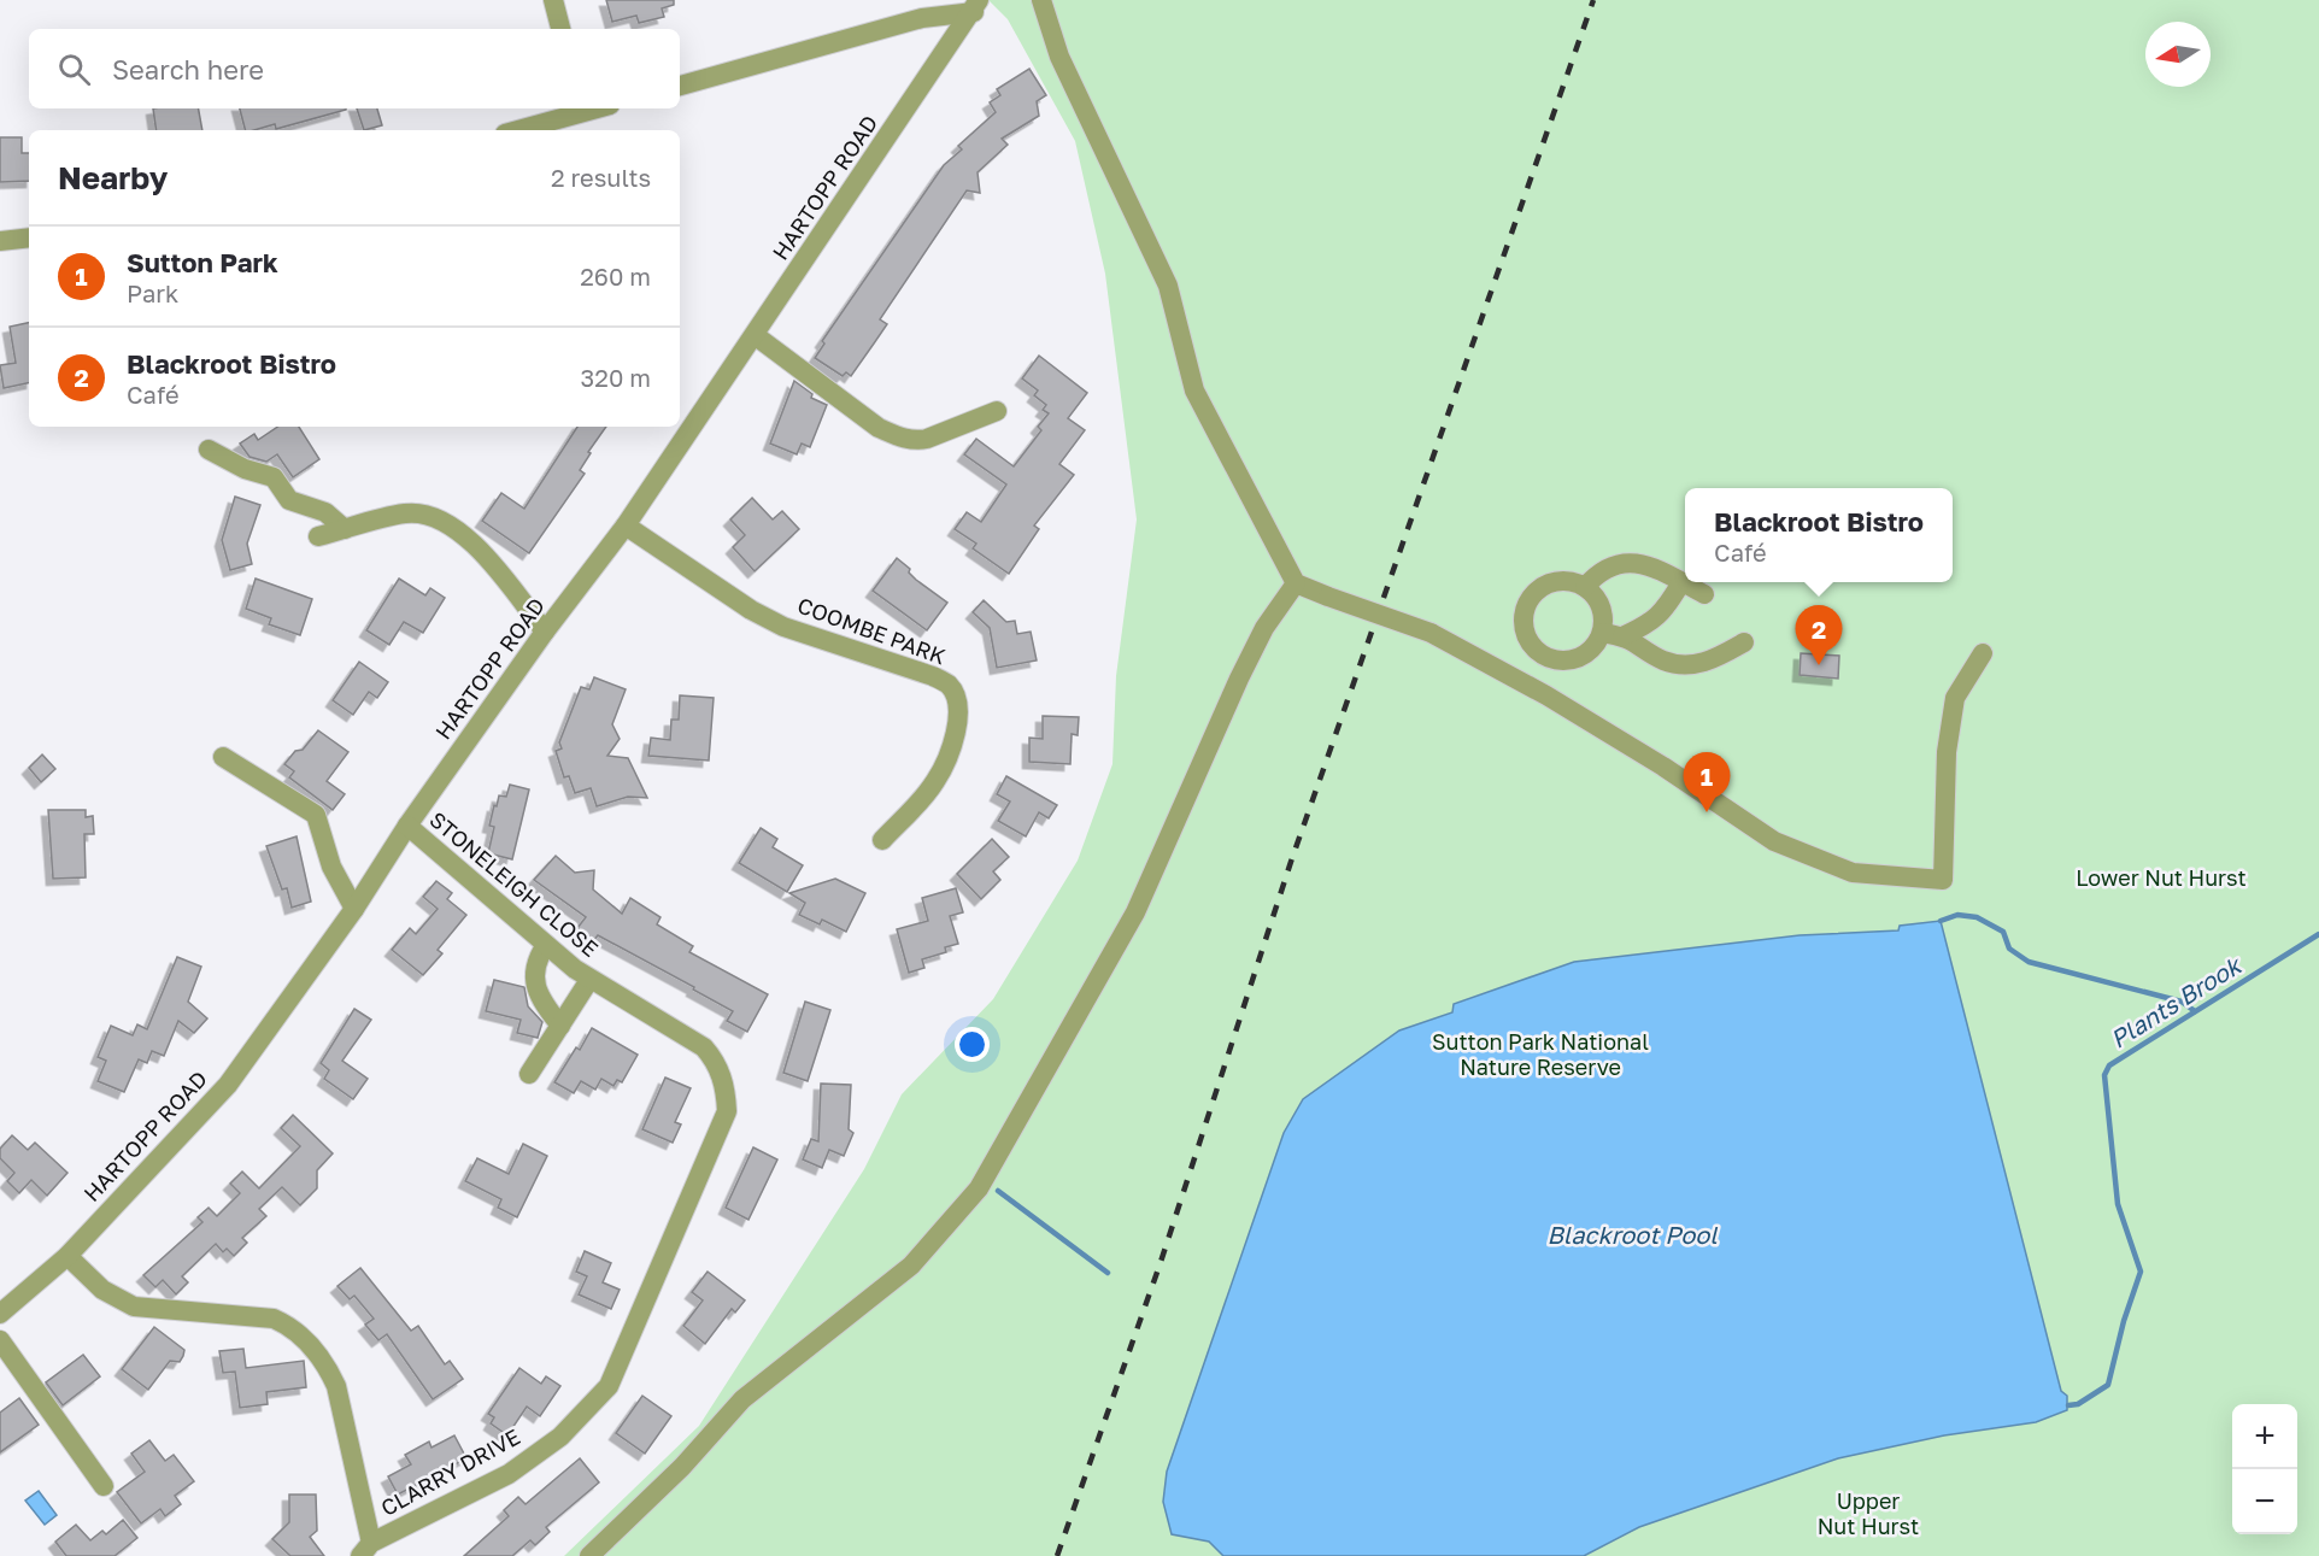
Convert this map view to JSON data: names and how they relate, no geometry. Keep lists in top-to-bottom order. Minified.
{"streets":{"street":["HARTOPP ROAD","COOMBE PARK","STONELEIGH CLOSE","CLARRY DRIVE"]},"crossings":[["HARTOPP ROAD","COOMBE PARK"],["HARTOPP ROAD","STONELEIGH CLOSE"],["STONELEIGH CLOSE","CLARRY DRIVE"]],"water":["Plants Brook","Blackroot Pool"],"parks":["Lower Nut Hurst","Sutton Park National Nature Reserve","Upper Nut Hurst"],"north":"left","page":{"search":"Search here","heading":["Nearby","2 results"],"list":[{"mark":"1","name":"Sutton Park","note":"Park","value":"260 m"},{"mark":"2","name":"Blackroot Bistro","note":"Café","value":"320 m"}],"popup":["Blackroot Bistro","Café"],"pins":["2","1"],"map_buttons":["+","−"]}}
